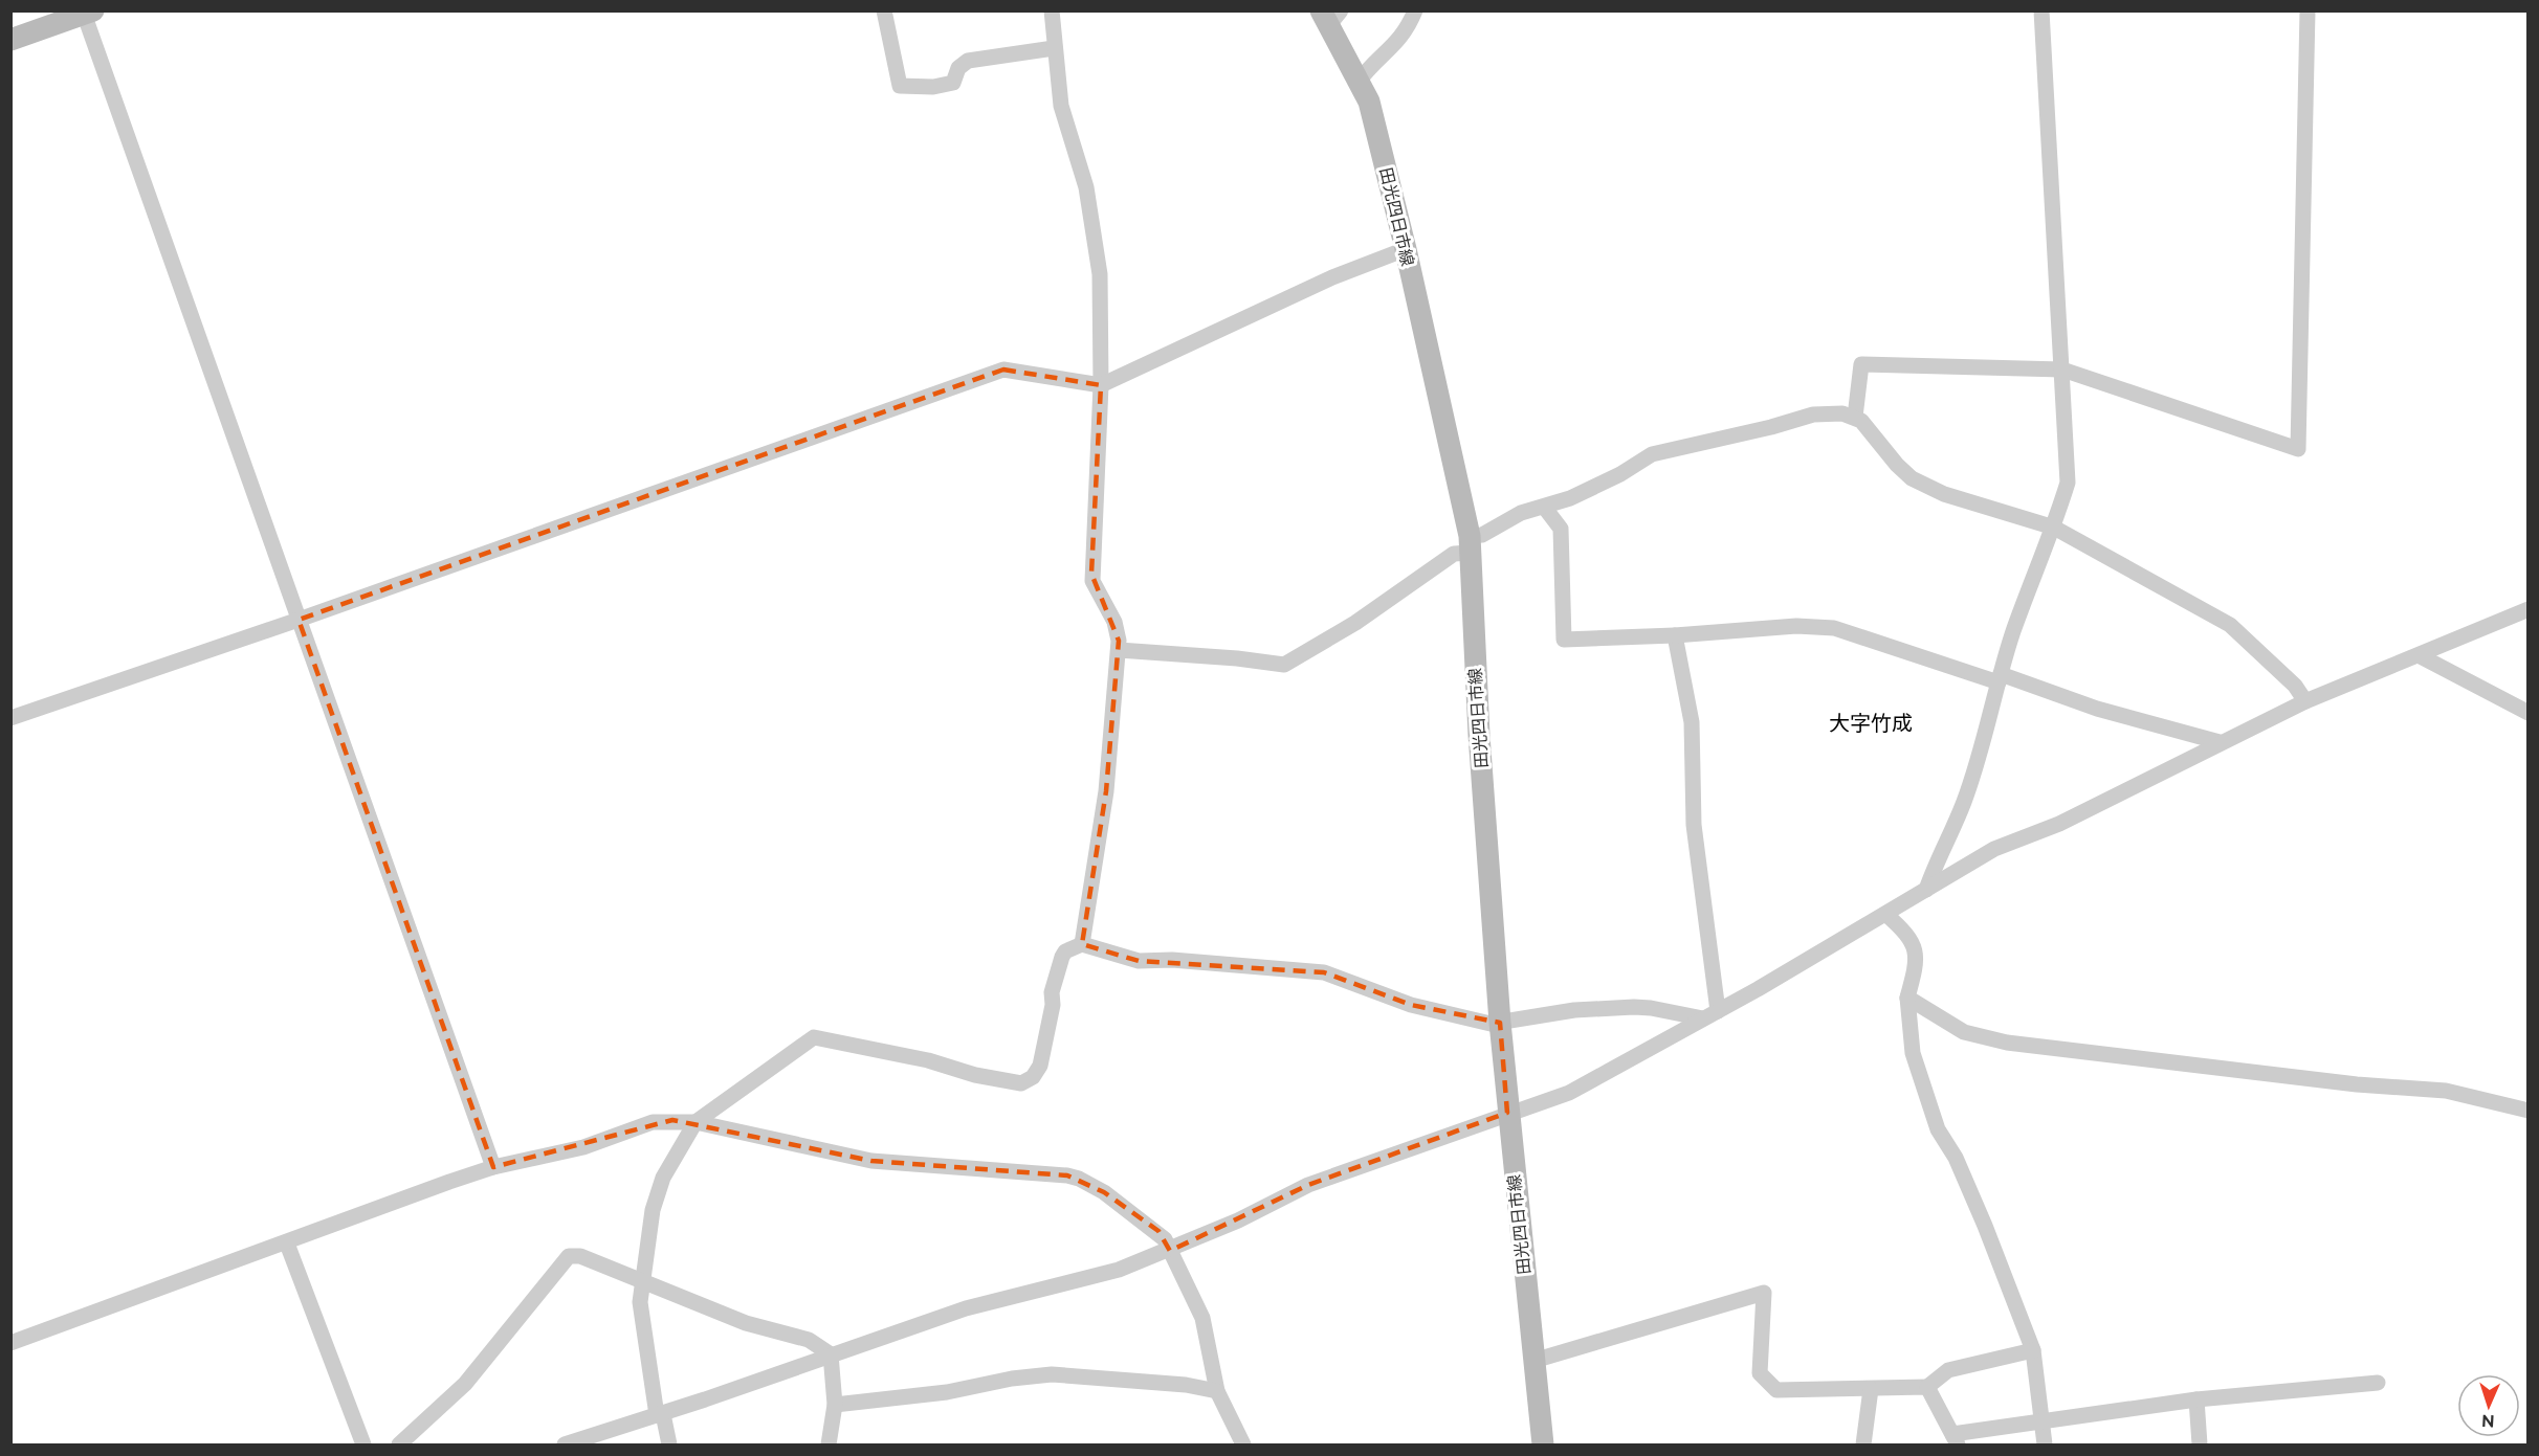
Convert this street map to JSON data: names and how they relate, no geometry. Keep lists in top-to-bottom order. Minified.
{"streets":{"main road":["田光四日市線"]},"districts":["大字竹成"],"north":"bottom"}
